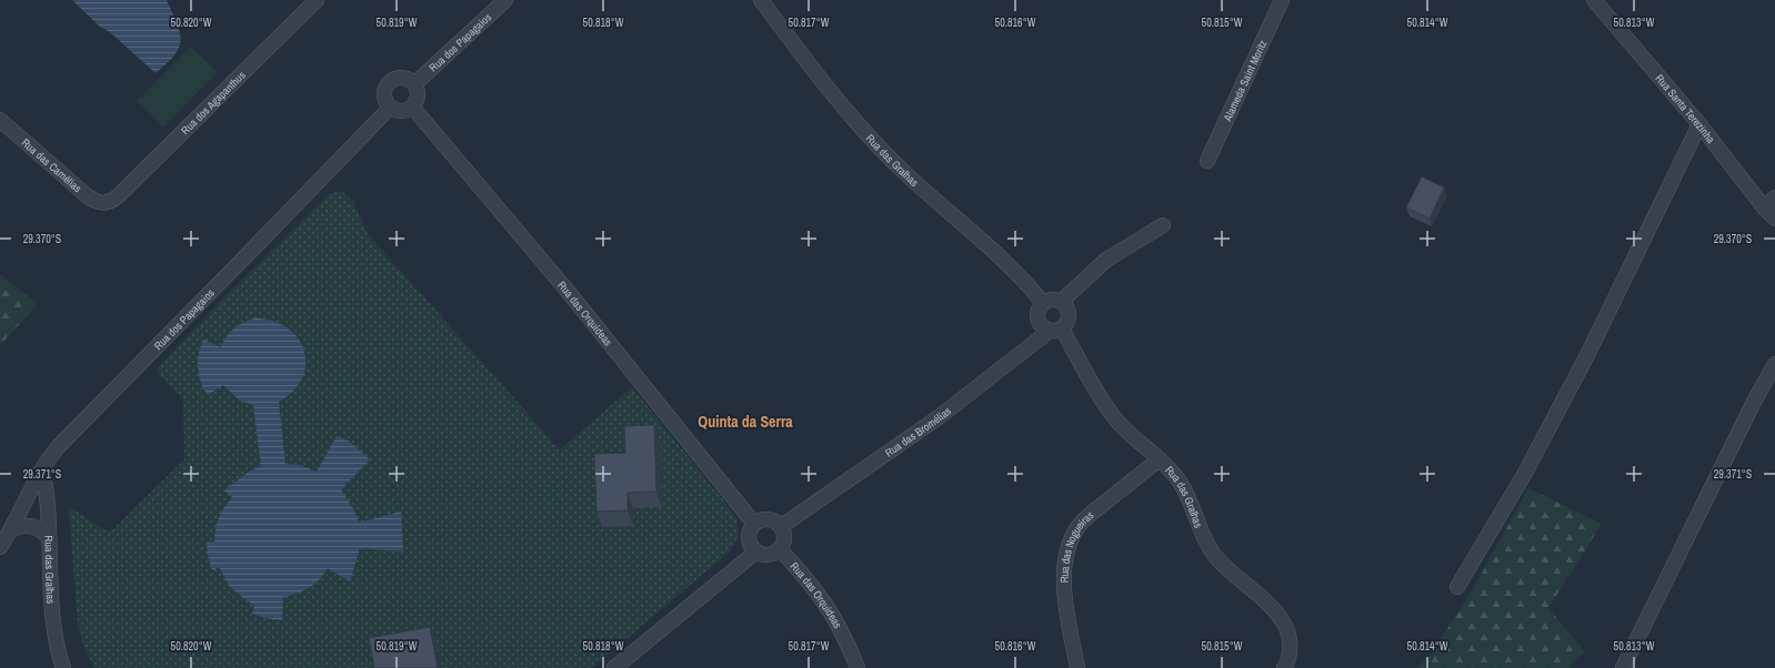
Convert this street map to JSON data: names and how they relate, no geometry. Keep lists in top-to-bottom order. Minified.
{"streets":{"street":["Rua dos Papagaios","Alameda Saint Moritz","Rua dos Agapanthus","Rua Santa Terezinha","Rua das Gralhas","Rua das Camélias","Rua das Orquídeas","Rua das Bromélias","Rua das Nogueiras"]},"crossings":[["Rua dos Papagaios","Rua das Gralhas"],["Rua dos Papagaios","Rua das Orquídeas"],["Rua dos Agapanthus","Rua das Camélias"],["Rua das Gralhas","Rua das Bromélias"],["Rua das Gralhas","Rua das Nogueiras"],["Rua das Orquídeas","Rua das Bromélias"]],"districts":["Quinta da Serra"],"coordinates":["50.820°W","50.819°W","50.818°W","50.817°W","50.816°W","50.815°W","50.814°W","50.813°W","29.370°S","29.371°S"]}
